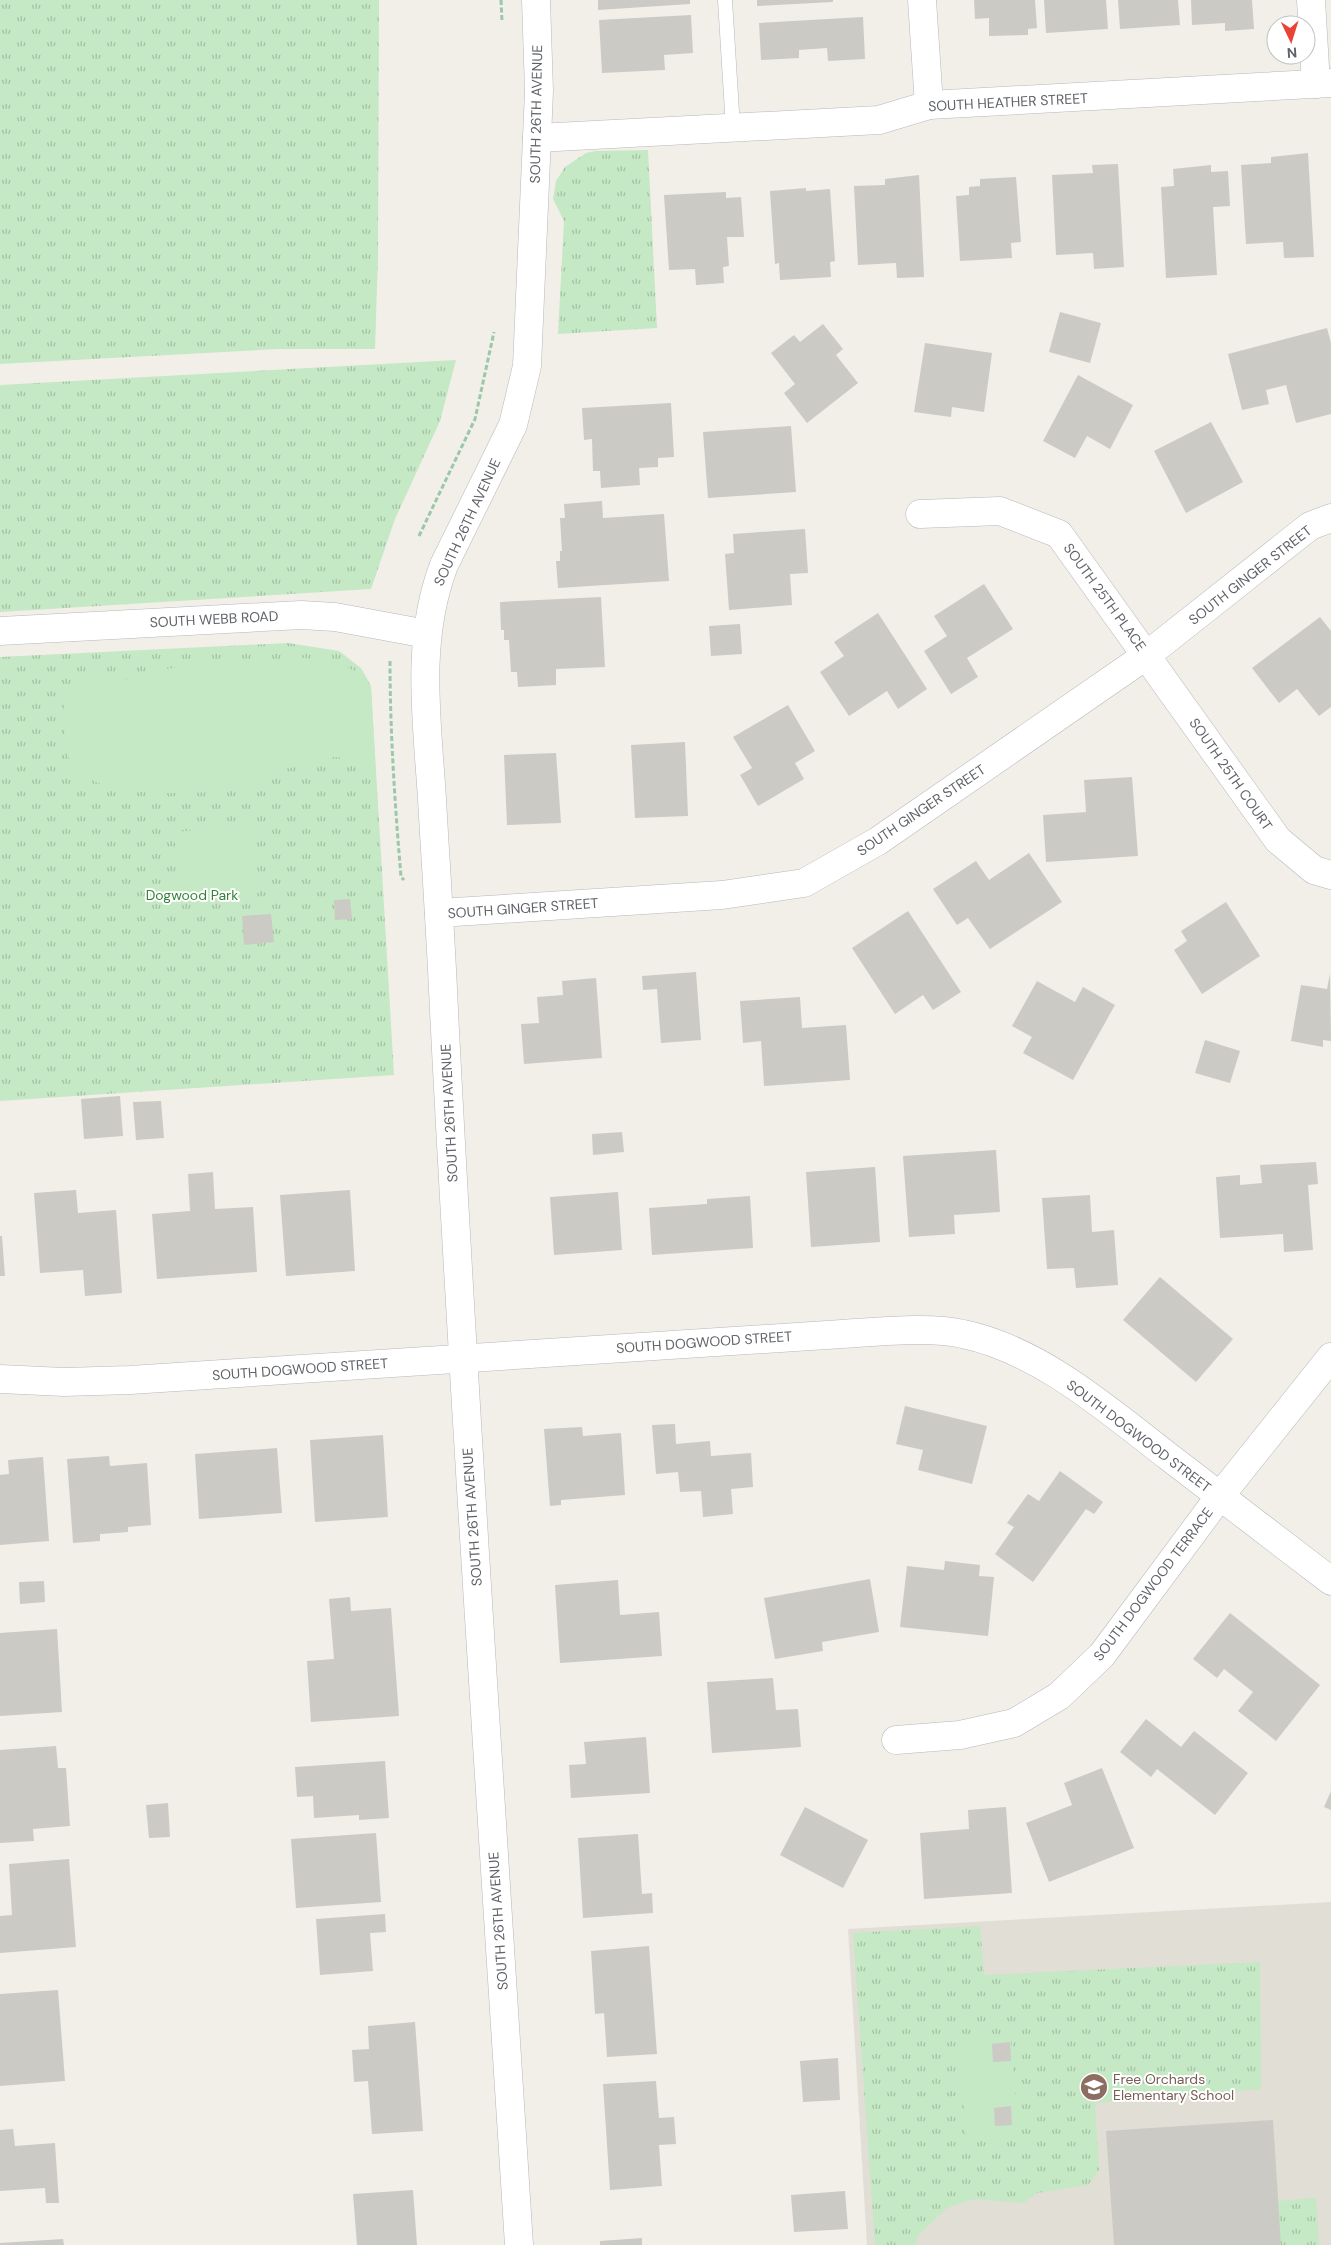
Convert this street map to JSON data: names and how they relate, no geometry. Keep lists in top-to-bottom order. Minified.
{"streets":{"street":["SOUTH HEATHER STREET","SOUTH 26TH AVENUE","SOUTH GINGER STREET","SOUTH 25TH PLACE","SOUTH WEBB ROAD","SOUTH 25TH COURT","SOUTH DOGWOOD STREET","SOUTH DOGWOOD TERRACE"]},"crossings":[["SOUTH HEATHER STREET","SOUTH 26TH AVENUE"],["SOUTH 26TH AVENUE","SOUTH GINGER STREET"],["SOUTH 26TH AVENUE","SOUTH WEBB ROAD"],["SOUTH 26TH AVENUE","SOUTH DOGWOOD STREET"],["SOUTH GINGER STREET","SOUTH 25TH PLACE"],["SOUTH GINGER STREET","SOUTH 25TH COURT"],["SOUTH 25TH PLACE","SOUTH 25TH COURT"],["SOUTH DOGWOOD STREET","SOUTH DOGWOOD TERRACE"]],"parks":["Dogwood Park"],"places":{"school or university":["Free Orchards Elementary School"]},"north":"bottom"}
